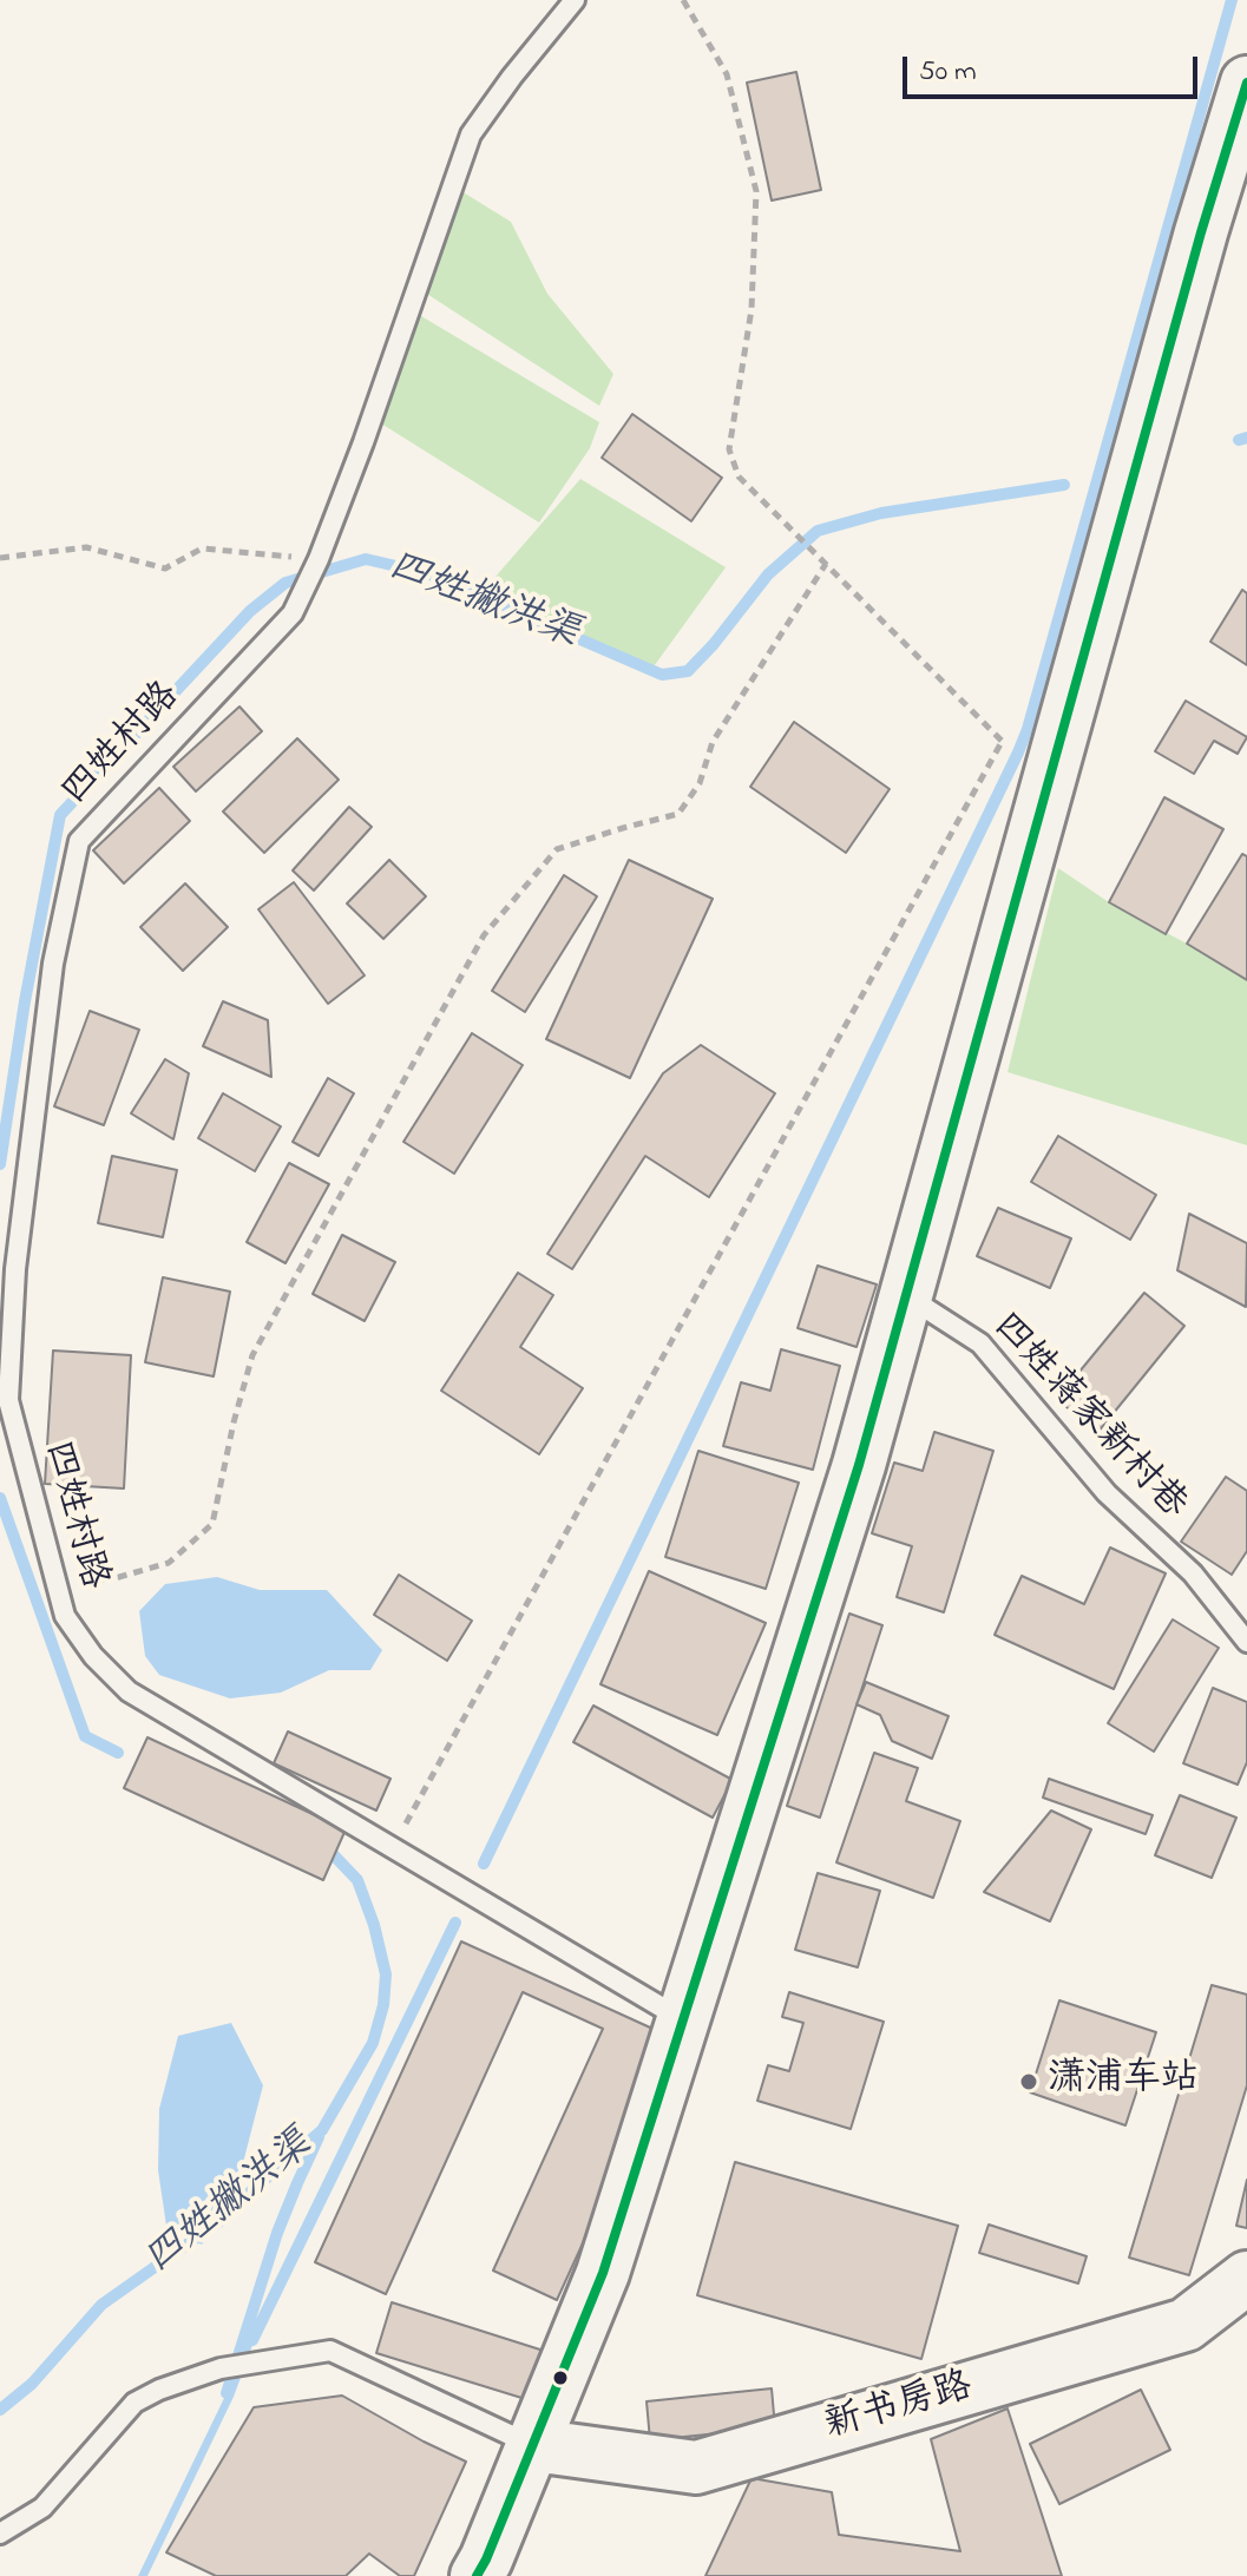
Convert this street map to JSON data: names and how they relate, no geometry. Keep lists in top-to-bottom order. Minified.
{"streets":{"main road":["新书房路"],"lane":["四姓村路","四姓蒋家新村巷"]},"water":["四姓撇洪渠"],"places":["潇浦车站"],"scale_bar":"50 m"}
